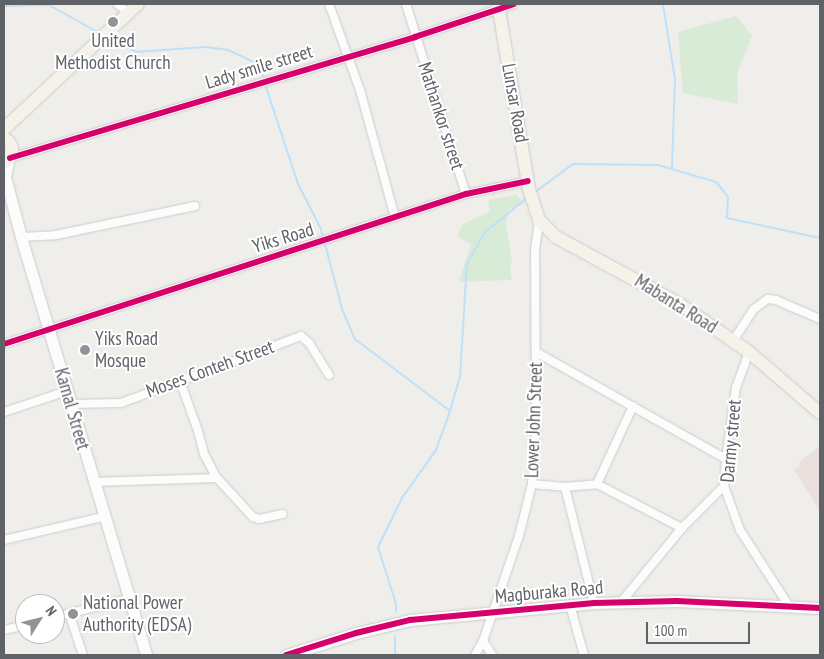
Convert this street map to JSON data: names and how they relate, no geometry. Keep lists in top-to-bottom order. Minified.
{"streets":{"main road":["Lunsar Road","Mabanta Road"],"street":["Lady smile street","Mathankor street","Yiks Road","Moses Conteh Street","Kamal Street","Lower John Street","Darmy street","Magburaka Road"]},"crossings":[["Lady smile street","Lunsar Road"],["Lady smile street","Mathankor street"],["Lady smile street","Kamal Street"],["Lunsar Road","Yiks Road"],["Lunsar Road","Mabanta Road"],["Mathankor street","Yiks Road"],["Yiks Road","Kamal Street"],["Mabanta Road","Lower John Street"],["Mabanta Road","Darmy street"],["Moses Conteh Street","Kamal Street"],["Lower John Street","Magburaka Road"],["Darmy street","Magburaka Road"]],"places":["United Methodist Church","Yiks Road Mosque","National Power Authority (EDSA)"],"scale_bar":"100 m","north":"top right"}
